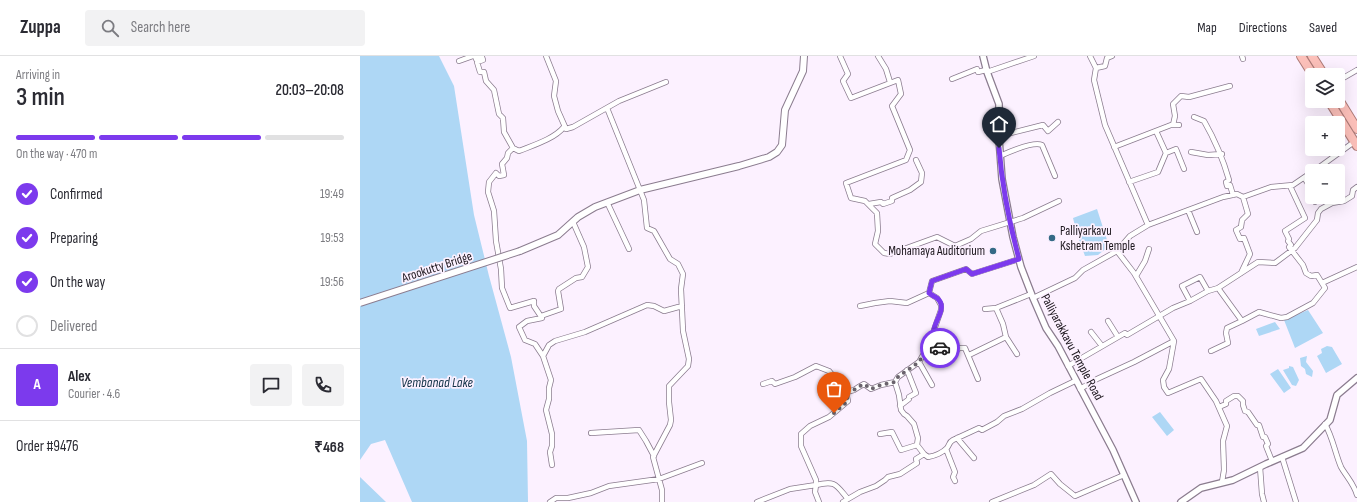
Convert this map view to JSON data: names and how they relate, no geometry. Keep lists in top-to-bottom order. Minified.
{"streets":{"main road":["Arookutty Bridge"],"street":["Palliyarakkavu Temple Road"]},"water":["Vembanad Lake"],"places":["Palliyarkavu Kshetram Temple","Mohamaya Auditorium"],"page":{"header":"Zuppa","search":"Search here","nav":["Map","Directions","Saved"],"heading":["3 min","Arriving in","20:03–20:08"],"panel":["Alex","Courier · 4.6","Order #9476","₹468"],"map_buttons":["+","−"],"bar":"On the way · 470 m","list":[["Confirmed","19:49"],["Preparing","19:53"],["On the way","19:56"],"Delivered"],"round":"A"}}
